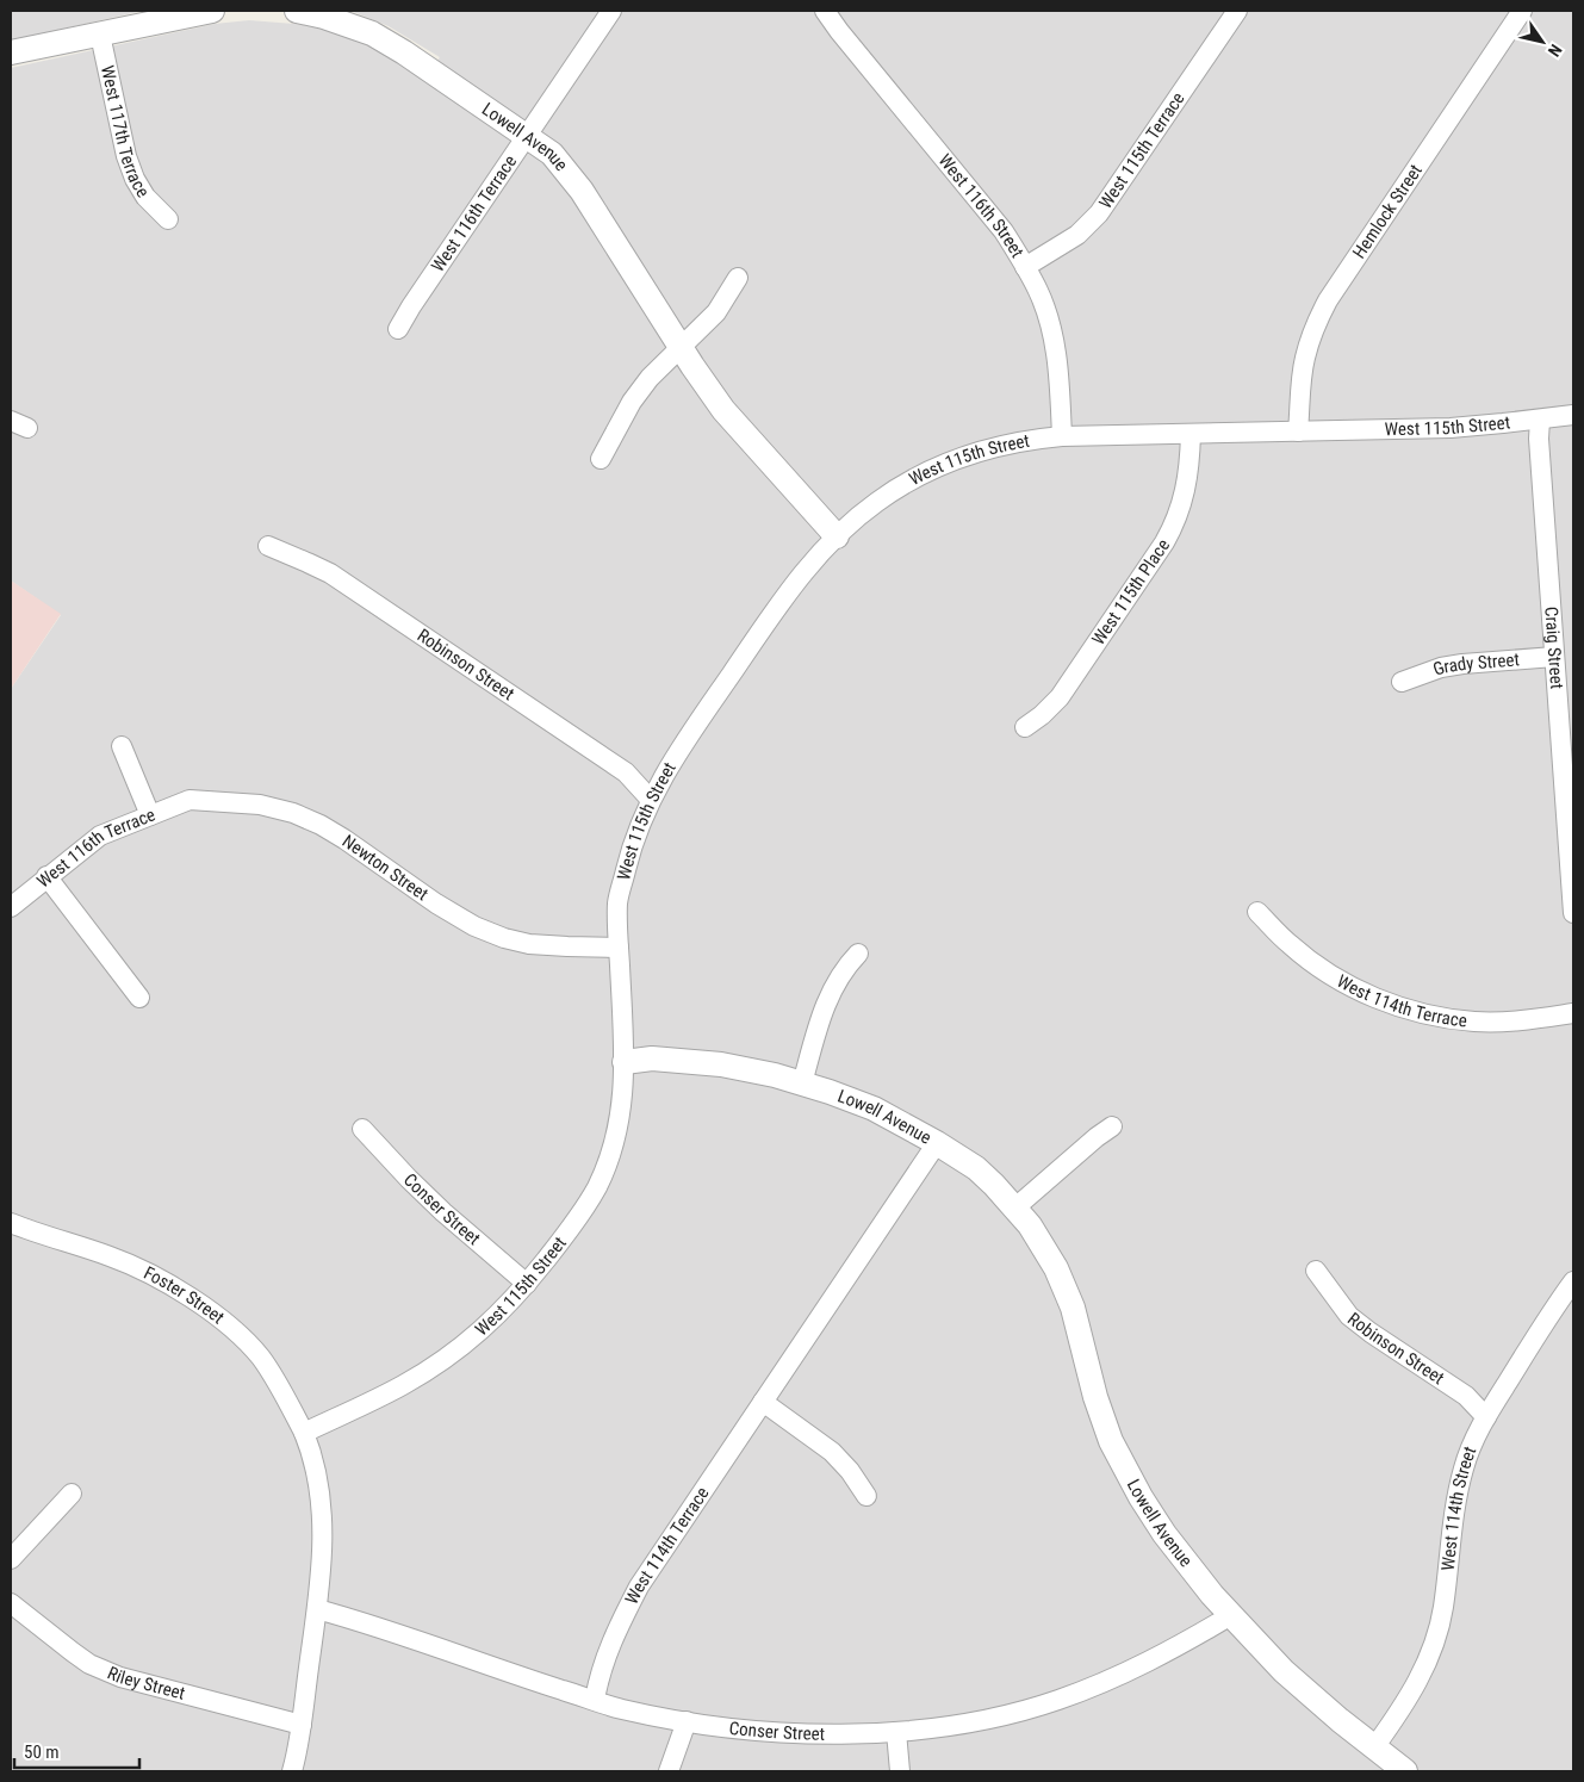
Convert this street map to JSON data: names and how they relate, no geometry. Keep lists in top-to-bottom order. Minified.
{"streets":{"street":["West 117th Terrace","Lowell Avenue","West 115th Terrace","West 116th Street","Hemlock Street","West 116th Terrace","West 115th Street","West 115th Place","Craig Street","Robinson Street","Grady Street","Newton Street","West 114th Terrace","Conser Street","Foster Street","West 114th Street","Riley Street"]},"crossings":[["Lowell Avenue","West 116th Terrace"],["Lowell Avenue","West 115th Street"],["Lowell Avenue","West 114th Terrace"],["Lowell Avenue","Conser Street"],["Lowell Avenue","West 114th Street"],["West 115th Terrace","West 116th Street"],["West 116th Street","West 115th Street"],["Hemlock Street","West 115th Street"],["West 116th Terrace","Newton Street"],["West 115th Street","West 115th Place"],["West 115th Street","Craig Street"],["West 115th Street","Robinson Street"],["West 115th Street","Newton Street"],["West 115th Street","Conser Street"],["West 115th Street","Foster Street"],["Craig Street","Grady Street"],["Robinson Street","West 114th Street"],["West 114th Terrace","Conser Street"]],"scale_bar":"50 m","north":"bottom right"}
